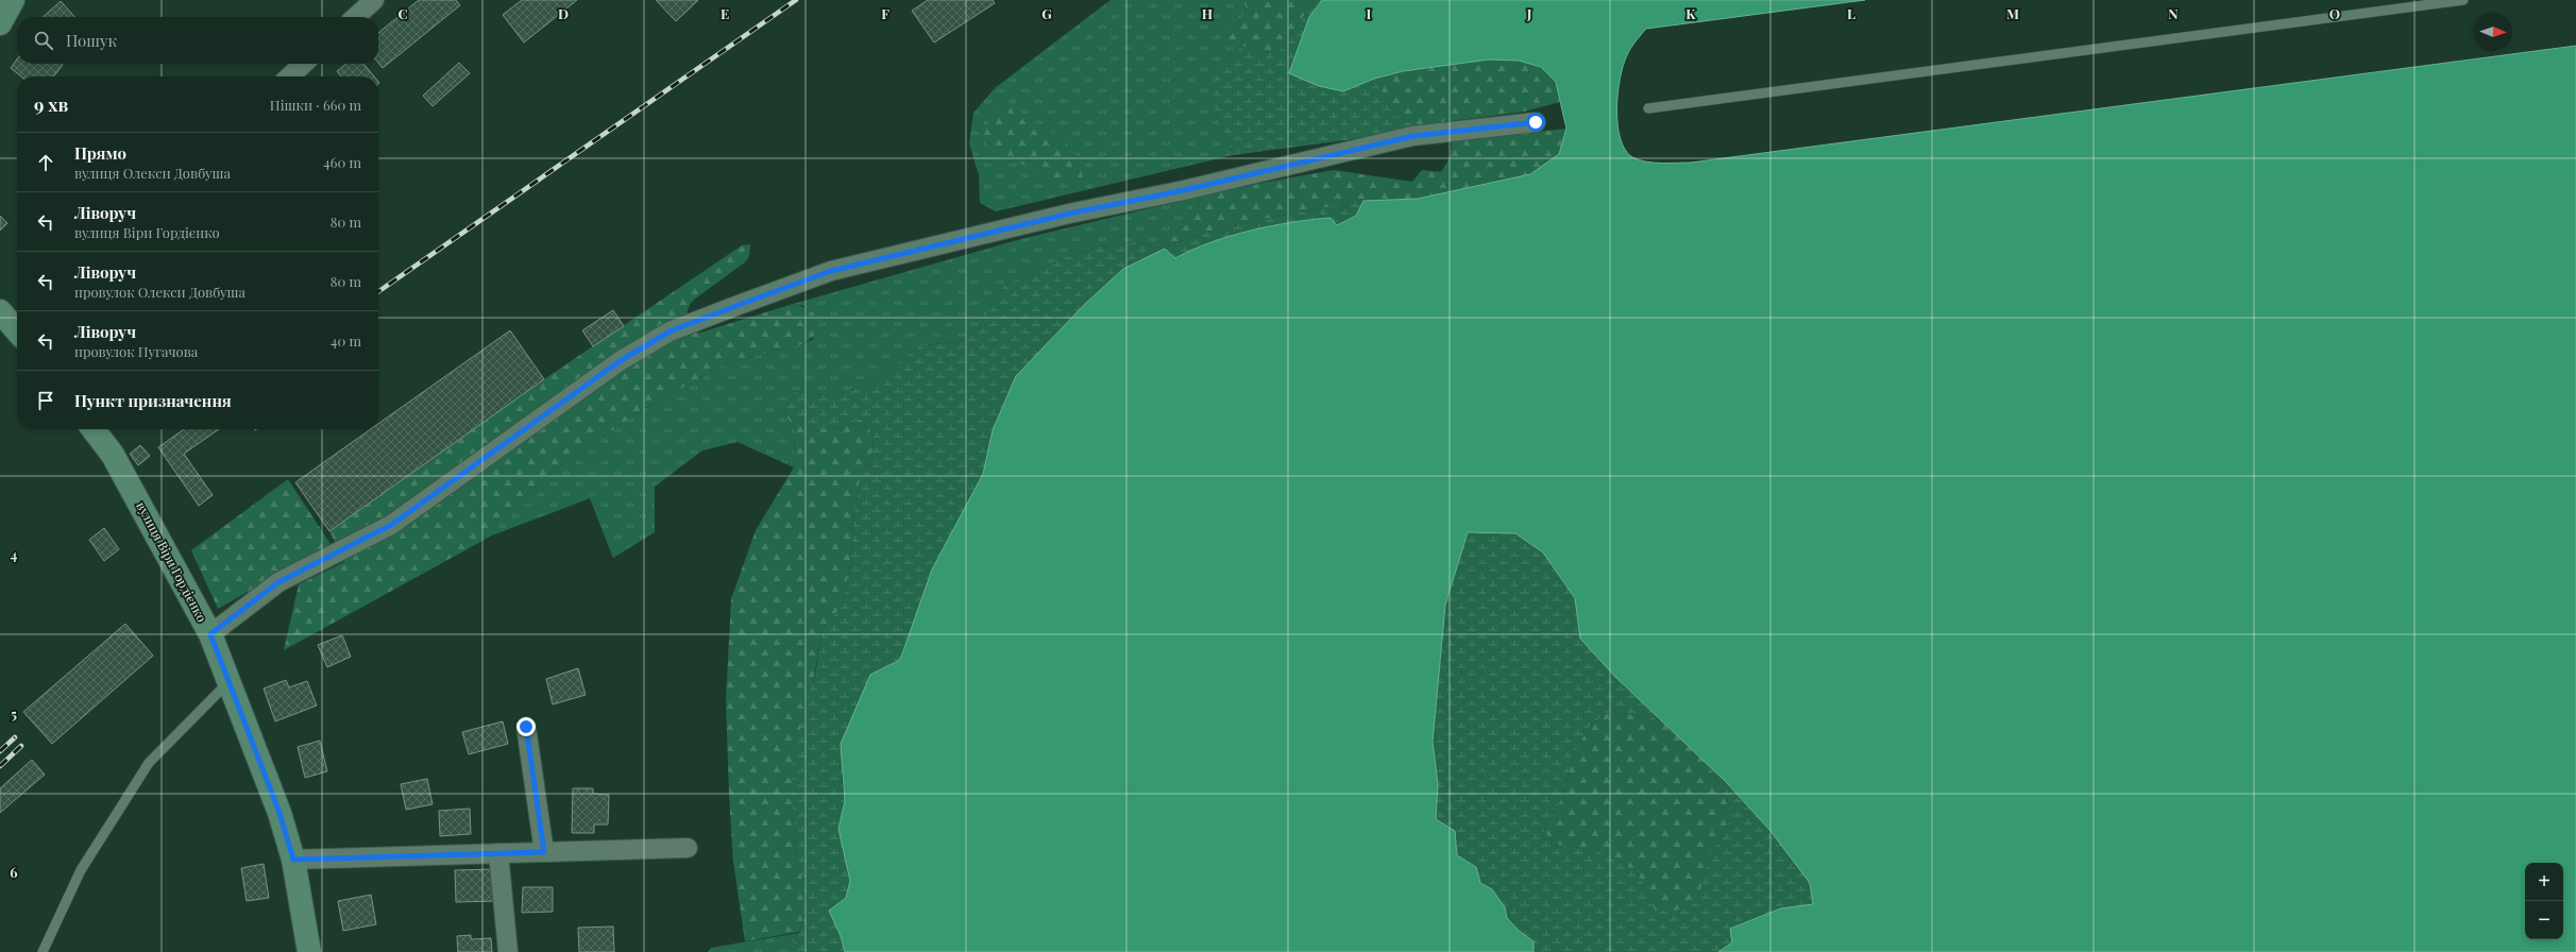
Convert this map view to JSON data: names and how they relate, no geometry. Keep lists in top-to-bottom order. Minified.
{"streets":{"street":["вулиця Віри Гордієнко"]},"north":"right","page":{"search":"Пошук","heading":["9 хв","Пішки · 660 m"],"list":[["Прямо","вулиця Олекси Довбуша","460 m"],["Ліворуч","вулиця Віри Гордієнко","80 m"],["Ліворуч","провулок Олекси Довбуша","80 m"],["Ліворуч","провулок Пугачова","40 m"],"Пункт призначення"],"map_buttons":["+","−"]},"grid":{"columns":["C","D","E","F","G","H","I","J","K","L","M","N","O"],"rows":["4","5","6"]}}
